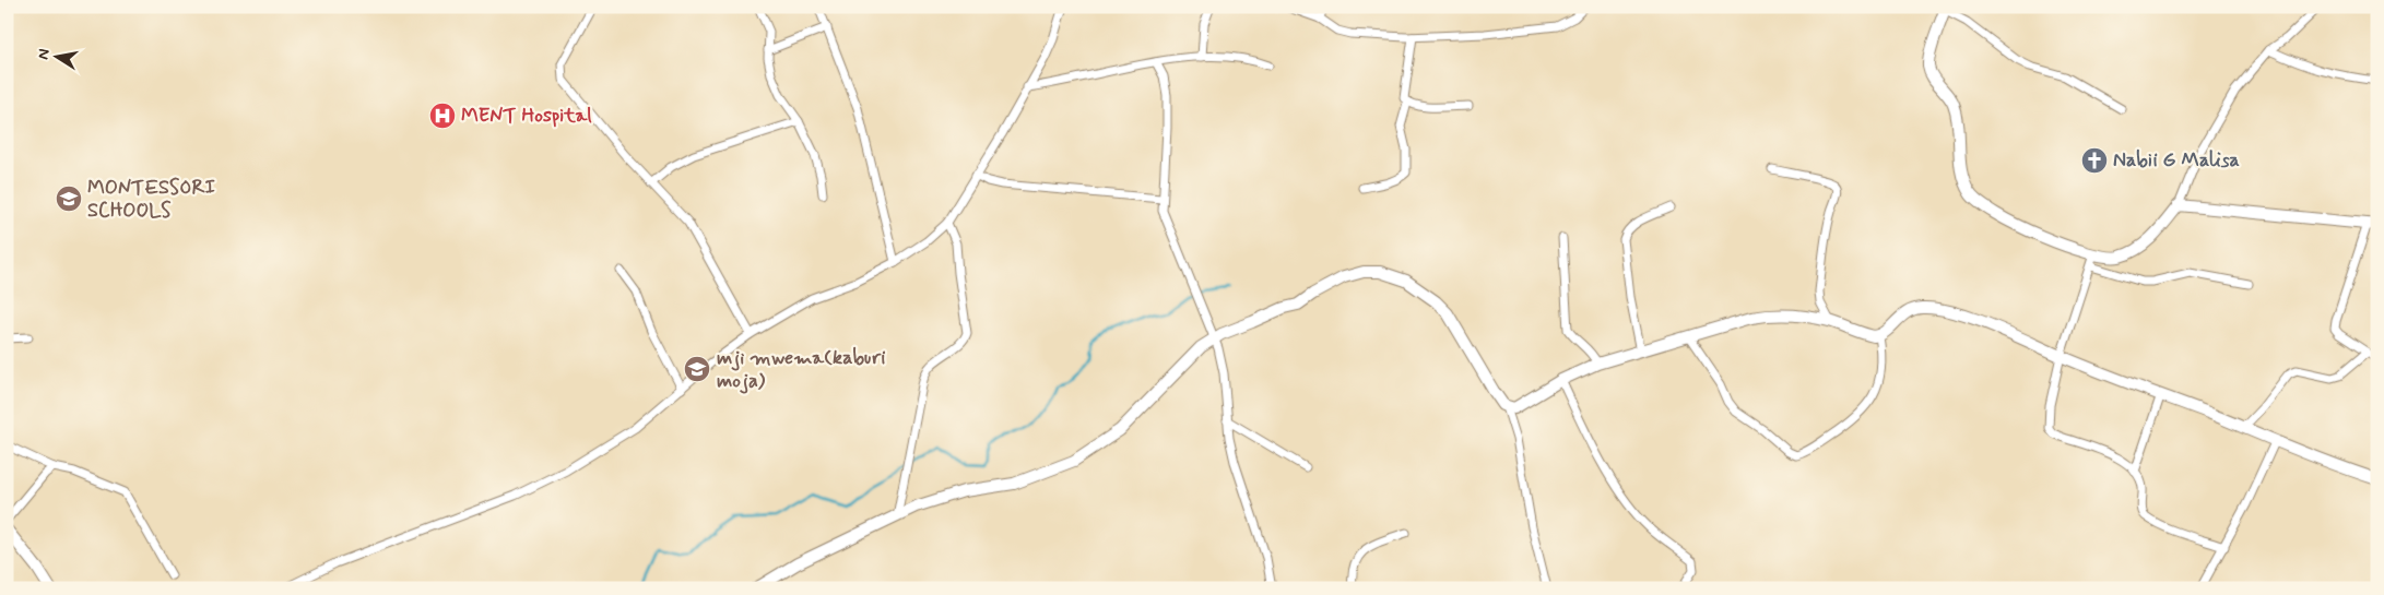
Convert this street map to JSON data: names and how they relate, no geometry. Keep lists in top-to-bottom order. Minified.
{"places":{"hospital":["MENT Hospital"],"church":["Nabii G Malisa"],"school or university":["MONTESSORI SCHOOLS","mji mwema(kaburi moja)"]},"north":"left"}
